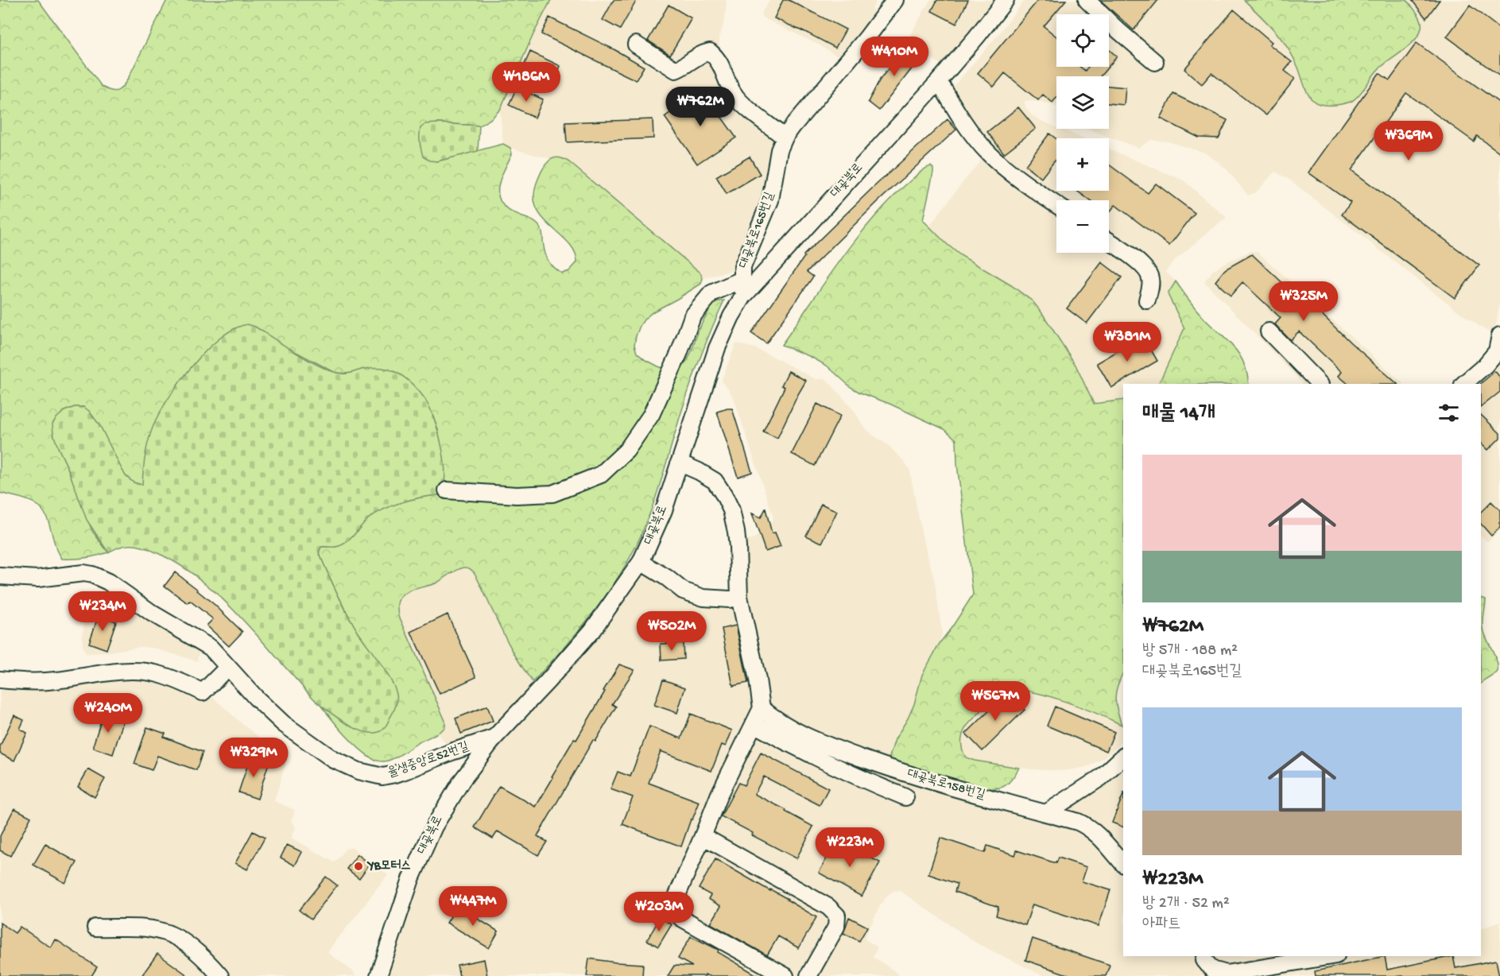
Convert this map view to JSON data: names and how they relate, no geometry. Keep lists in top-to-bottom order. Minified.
{"streets":{"street":["대곶북로","대곶북로165번길","율생중앙로52번길","대곶북로158번길"]},"crossings":[["대곶북로","대곶북로165번길"],["대곶북로","율생중앙로52번길"]],"places":["YB모터스"],"page":{"map_buttons":["+","−"],"price":["₩410M","₩186M","₩762M","₩369M","₩325M","₩381M","₩234M","₩502M","₩567M","₩240M","₩329M","₩223M","₩447M","₩203M"],"heading":"매물 14개","list":[{"name":"₩762M","note":"방 5개 · 188 m² · 대곶북로165번길"},{"name":"₩223M","note":"방 2개 · 52 m² · 아파트"}]}}
